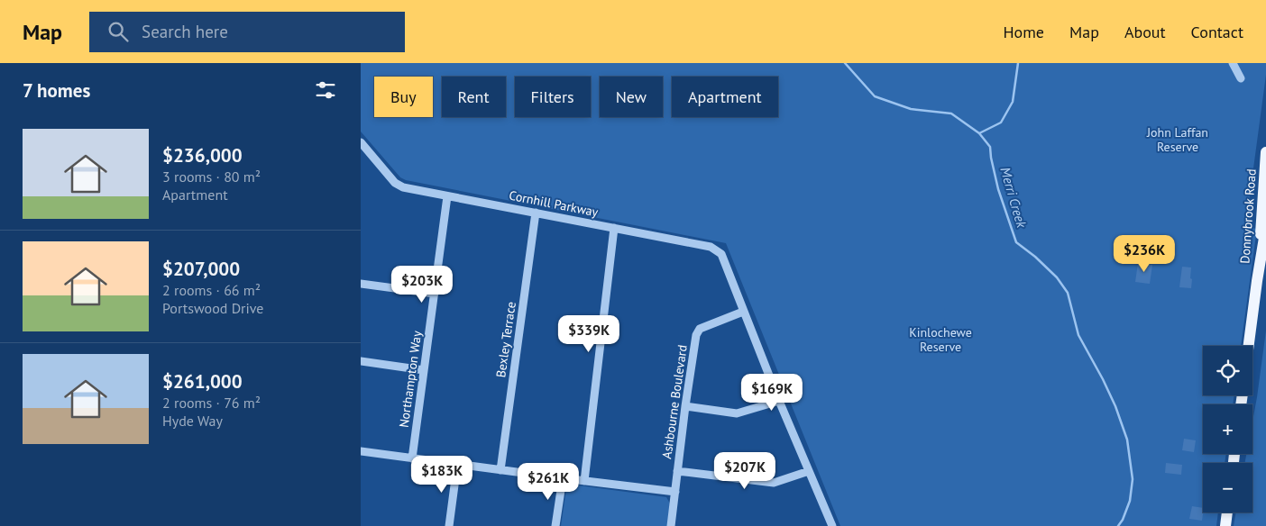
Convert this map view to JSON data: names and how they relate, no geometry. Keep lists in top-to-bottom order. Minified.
{"streets":{"main road":["Donnybrook Road"],"street":["Cornhill Parkway","Bexley Terrace","Northampton Way","Ashbourne Boulevard"]},"crossings":[["Cornhill Parkway","Bexley Terrace"],["Cornhill Parkway","Northampton Way"],["Cornhill Parkway","Ashbourne Boulevard"]],"water":["Merri Creek"],"parks":["John Laffan Reserve","Kinlochewe Reserve"],"page":{"header":"Map","search":"Search here","nav":["Home","Map","About","Contact"],"heading":"7 homes","chip":["Buy","Rent","Filters","New","Apartment"],"list":[{"name":"$236,000","note":"3 rooms · 80 m² · Apartment"},{"name":"$207,000","note":"2 rooms · 66 m² · Portswood Drive"},{"name":"$261,000","note":"2 rooms · 76 m² · Hyde Way"}],"price":["$236K","$203K","$339K","$169K","$207K","$183K","$261K"],"map_buttons":["+","−"]}}
